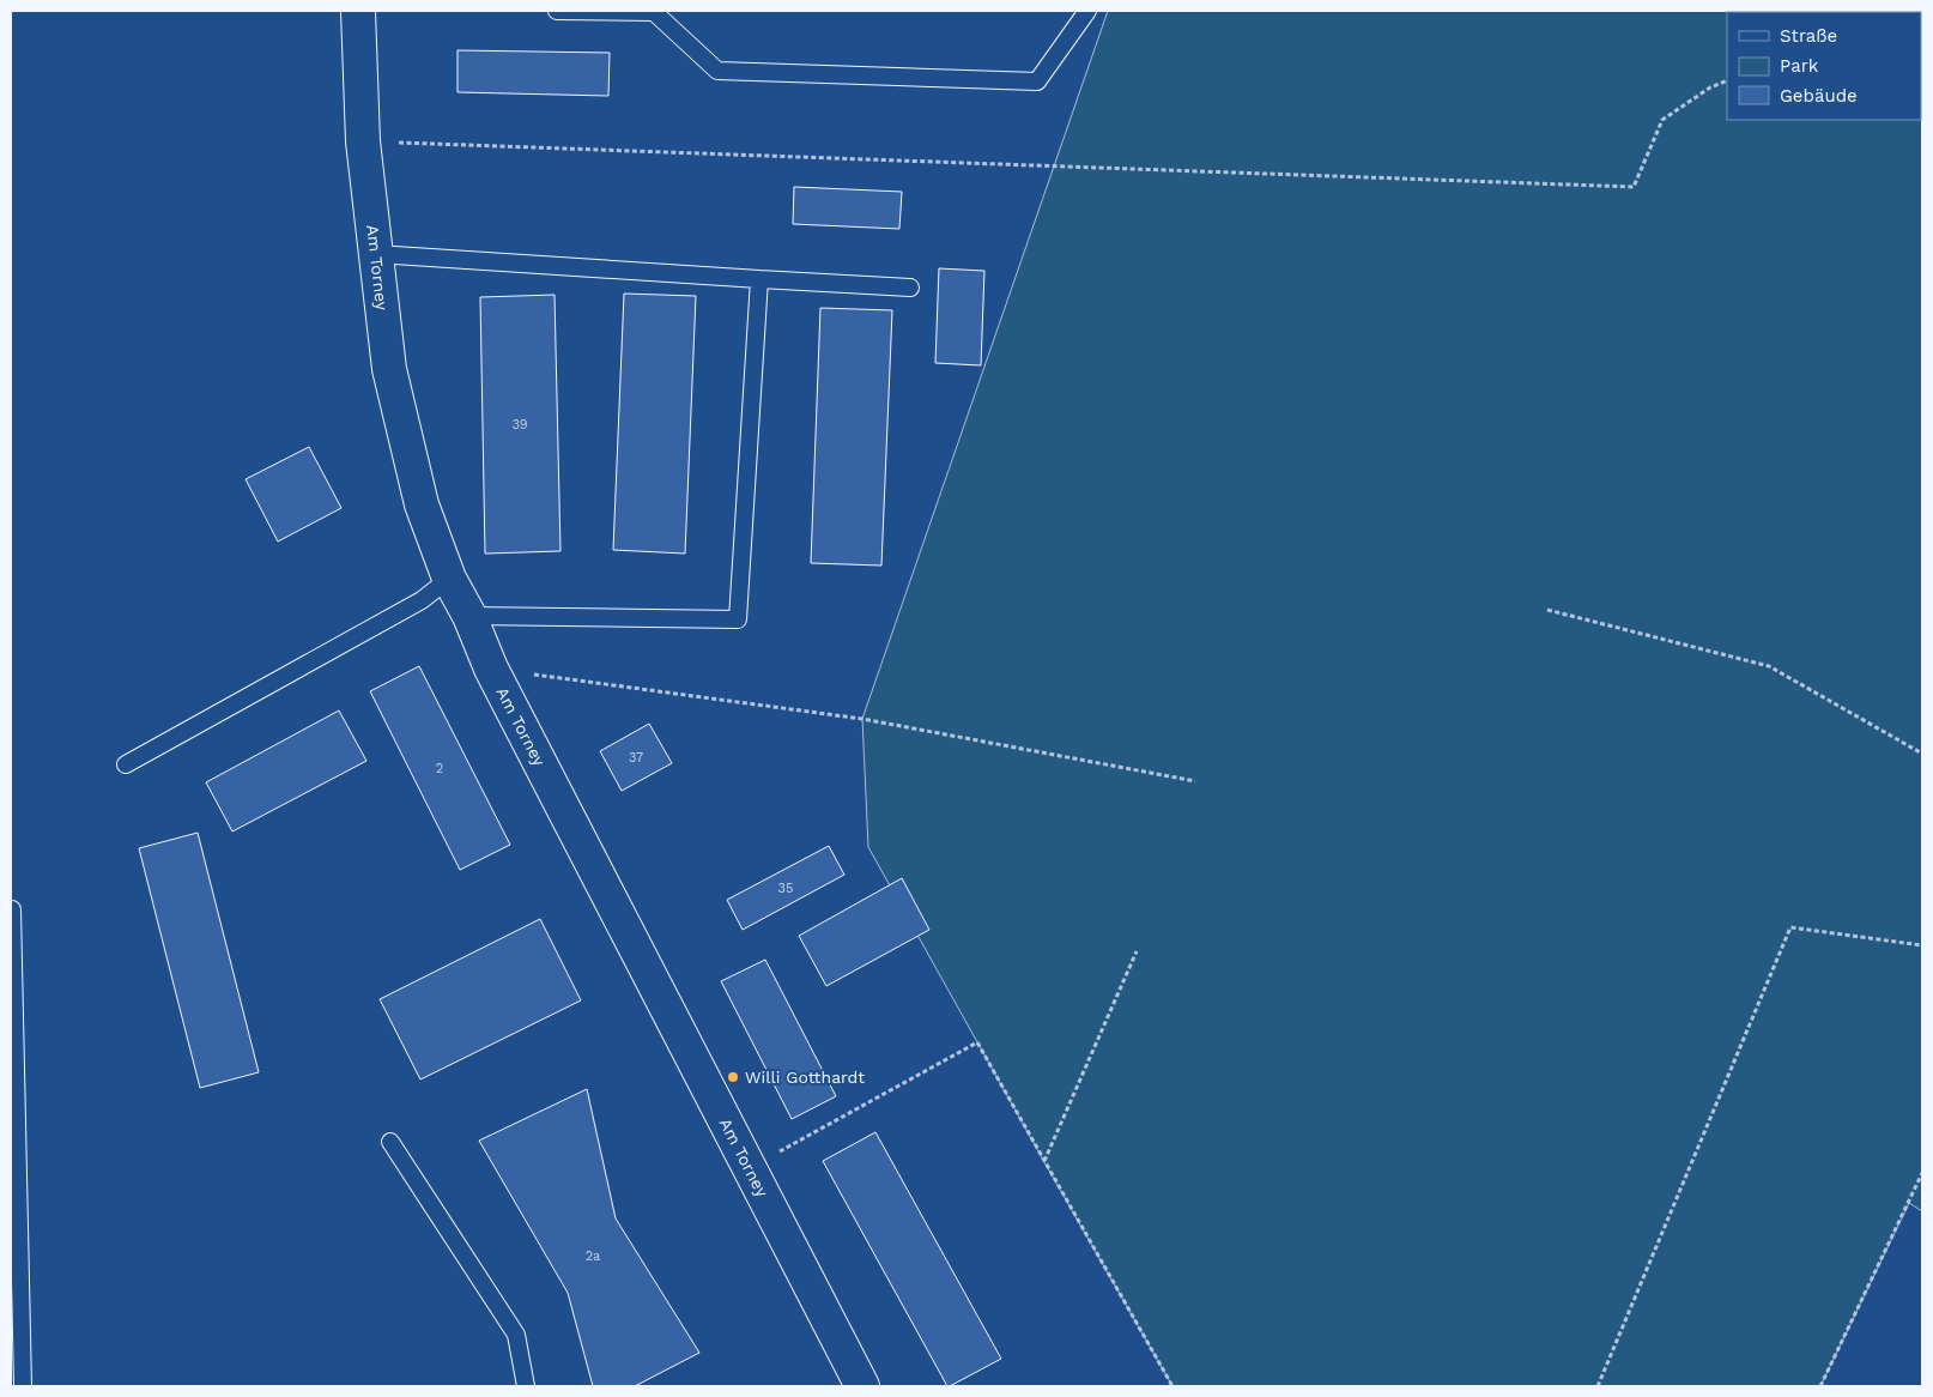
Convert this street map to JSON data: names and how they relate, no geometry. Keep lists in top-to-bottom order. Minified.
{"streets":{"street":["Am Torney"]},"places":["Willi Gotthardt"],"house_numbers":["39","37","2","35","2a"],"legend":["Straße","Park","Gebäude"]}
